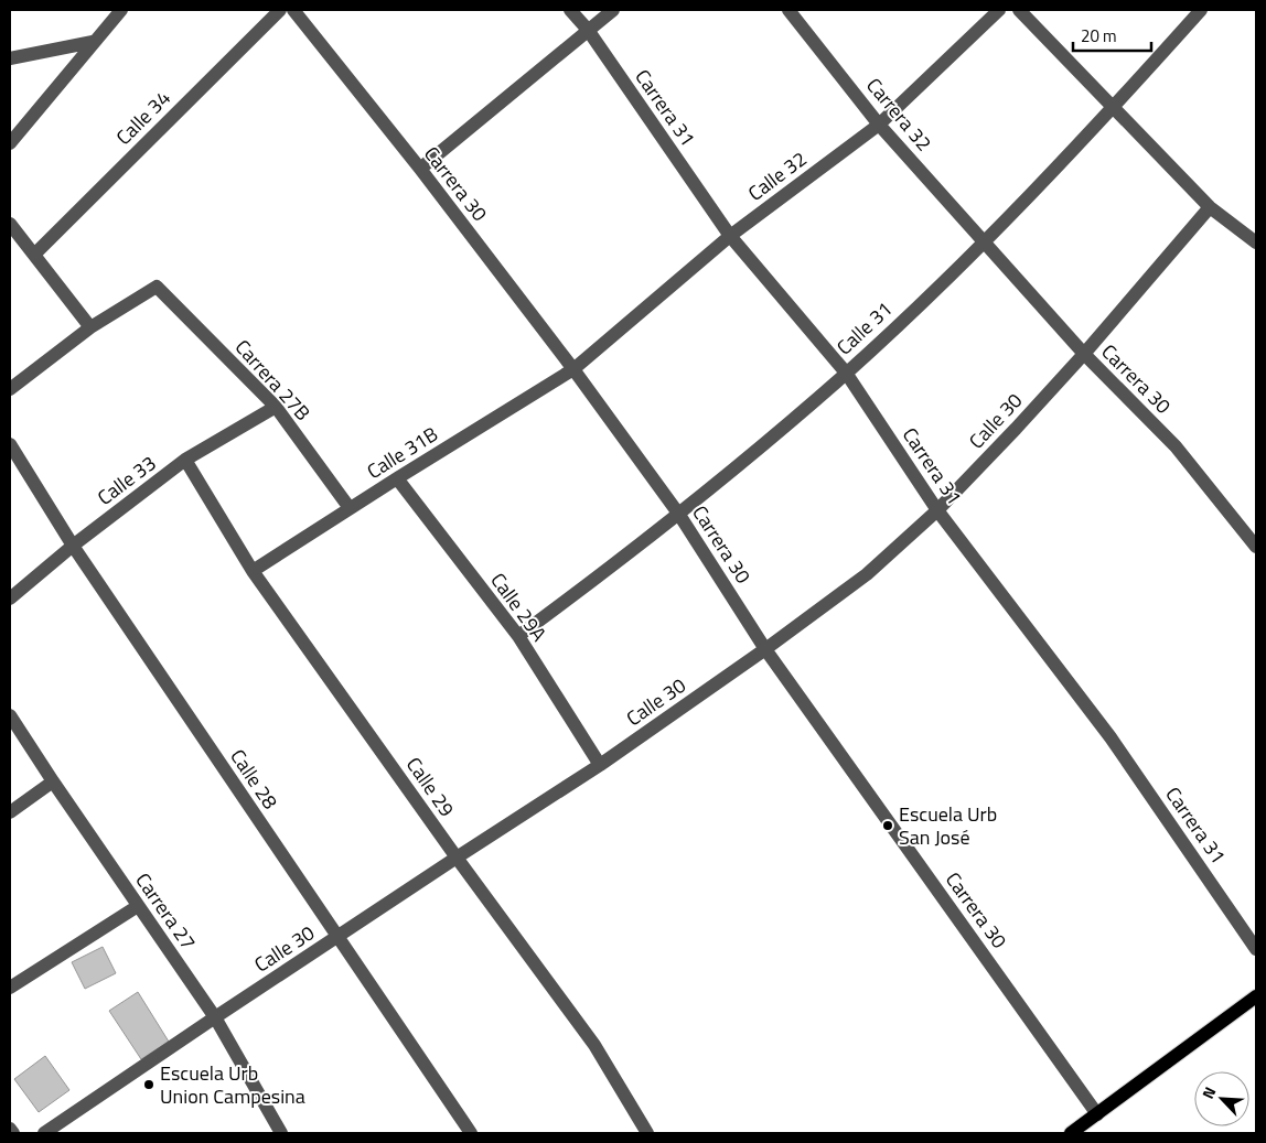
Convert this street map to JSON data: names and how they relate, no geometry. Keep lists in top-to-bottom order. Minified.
{"streets":{"street":["Carrera 31","Carrera 32","Calle 34","Calle 32","Carrera 30","Calle 31","Carrera 27B","Calle 30","Calle 31B","Calle 33","Calle 29A","Calle 28","Calle 29","Carrera 27"]},"crossings":[["Carrera 31","Calle 32"],["Carrera 31","Calle 31"],["Carrera 31","Calle 30"],["Carrera 32","Calle 32"],["Carrera 32","Carrera 30"],["Carrera 32","Calle 31"],["Calle 32","Carrera 30"],["Calle 32","Calle 31B"],["Carrera 30","Calle 31"],["Carrera 30","Calle 30"],["Carrera 30","Calle 31B"],["Calle 31","Calle 29A"],["Carrera 27B","Calle 31B"],["Carrera 27B","Calle 33"],["Calle 30","Calle 29A"],["Calle 30","Calle 28"],["Calle 30","Calle 29"],["Calle 30","Carrera 27"],["Calle 31B","Calle 29A"],["Calle 31B","Calle 29"],["Calle 33","Calle 28"],["Calle 33","Calle 29"]],"places":["Escuela Urb San José","Escuela Urb Union Campesina"],"scale_bar":"20 m","north":"top left"}
